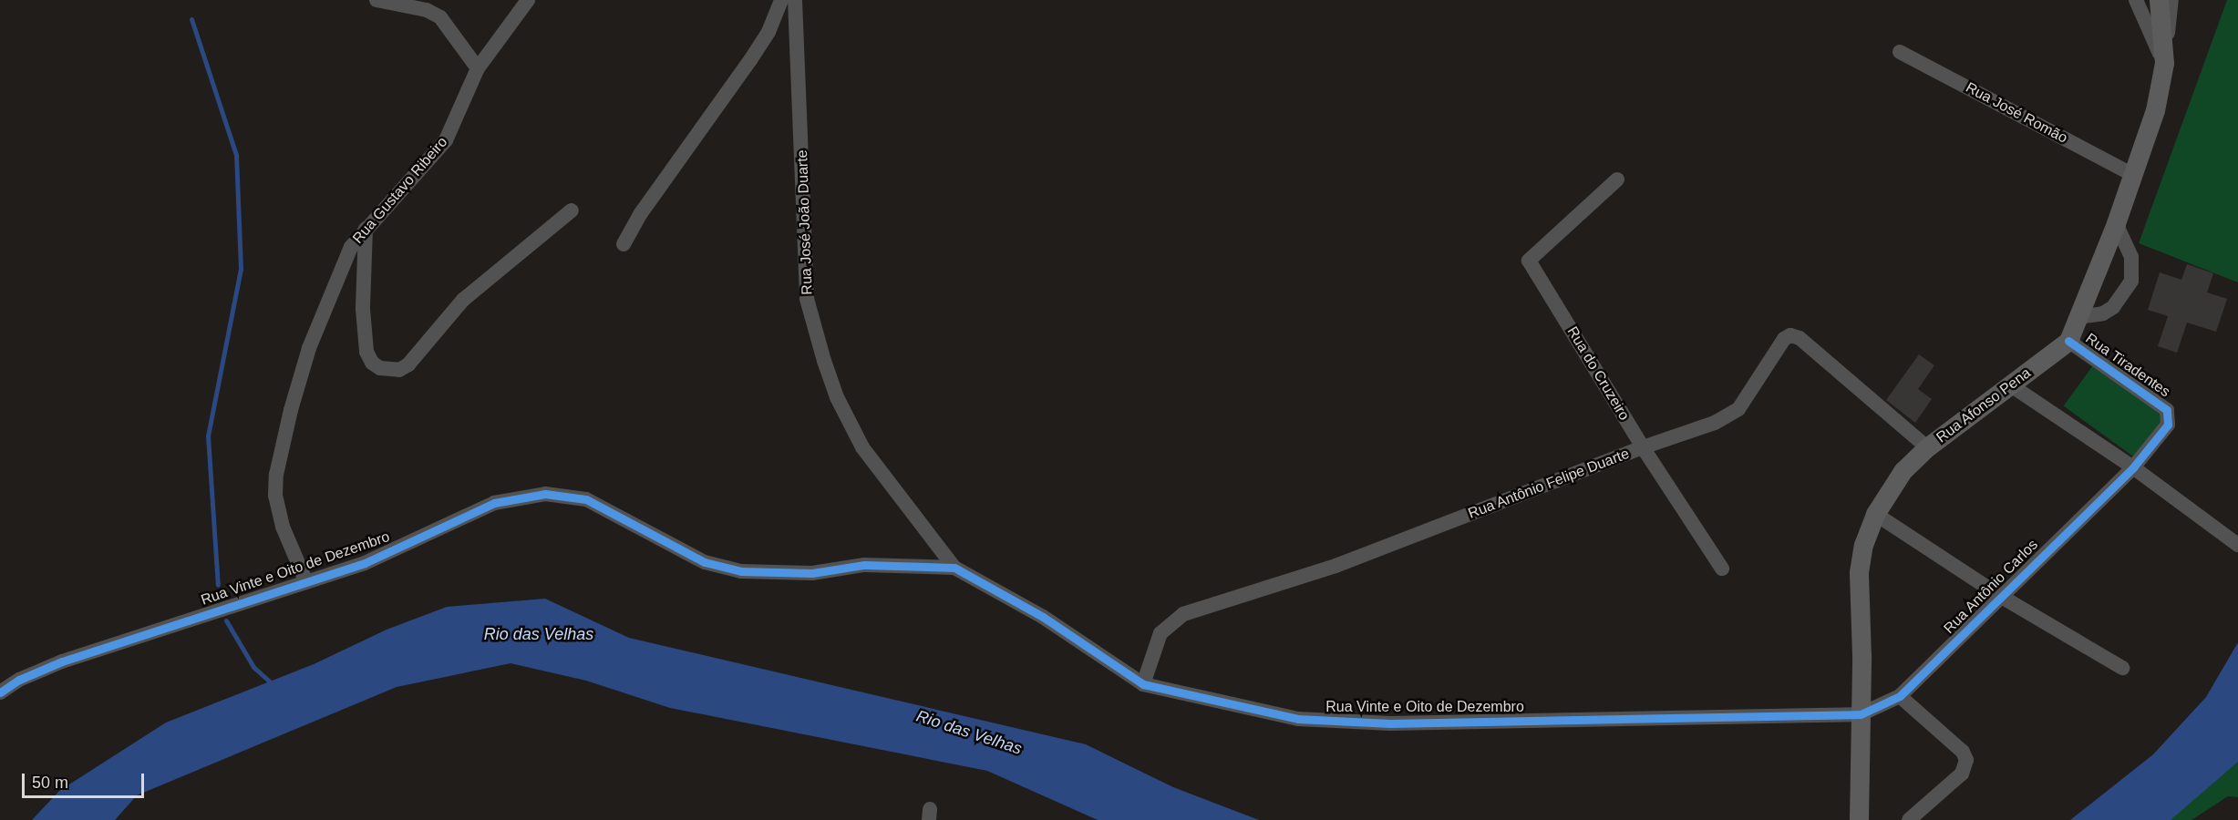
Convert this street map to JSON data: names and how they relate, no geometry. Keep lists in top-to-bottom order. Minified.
{"streets":{"main road":["Rua Afonso Pena"],"street":["Rua José Romão","Rua Gustavo Ribeiro","Rua José João Duarte","Rua Tiradentes","Rua do Cruzeiro","Rua Antônio Felipe Duarte","Rua Vinte e Oito de Dezembro","Rua Antônio Carlos"]},"crossings":[["Rua José Romão","Rua Afonso Pena"],["Rua Gustavo Ribeiro","Rua Vinte e Oito de Dezembro"],["Rua José João Duarte","Rua Vinte e Oito de Dezembro"],["Rua Tiradentes","Rua Afonso Pena"],["Rua Tiradentes","Rua Antônio Carlos"],["Rua do Cruzeiro","Rua Antônio Felipe Duarte"],["Rua Afonso Pena","Rua Antônio Felipe Duarte"],["Rua Afonso Pena","Rua Vinte e Oito de Dezembro"],["Rua Afonso Pena","Rua Antônio Carlos"],["Rua Antônio Felipe Duarte","Rua Vinte e Oito de Dezembro"],["Rua Vinte e Oito de Dezembro","Rua Antônio Carlos"]],"water":["Rio das Velhas"],"scale_bar":"50 m"}
